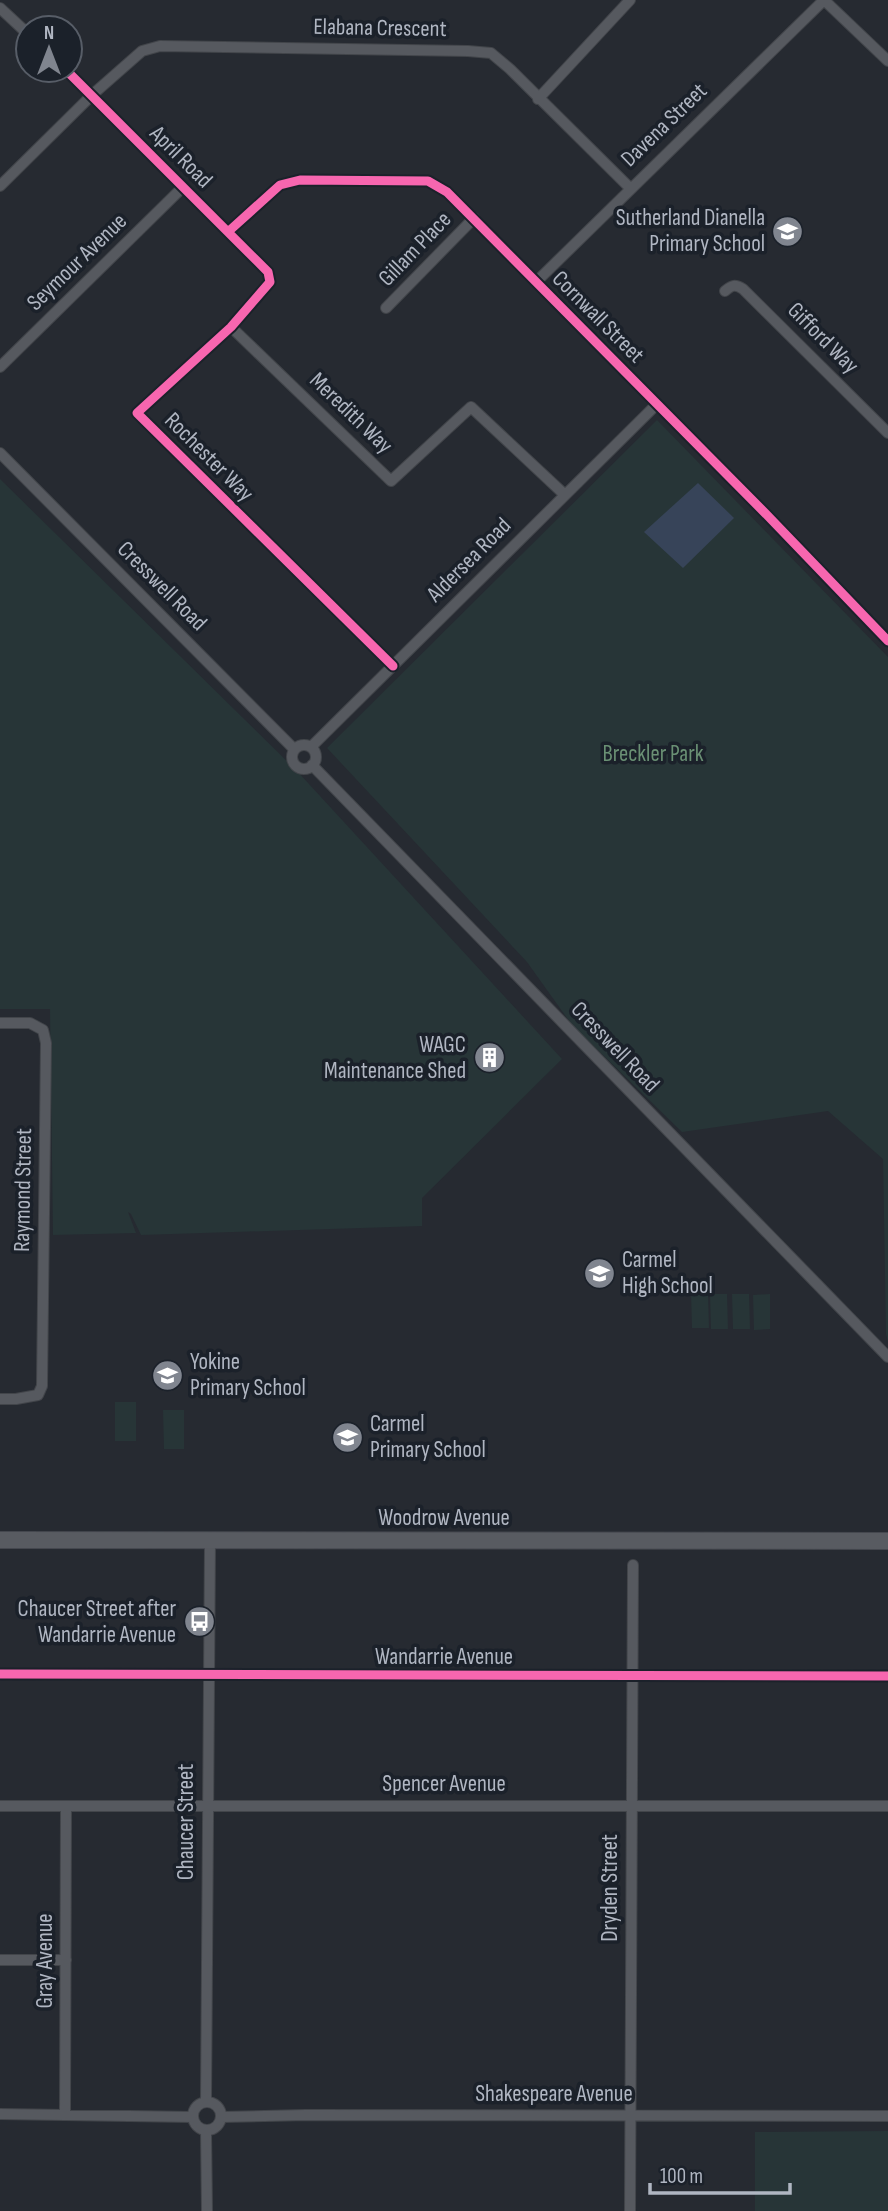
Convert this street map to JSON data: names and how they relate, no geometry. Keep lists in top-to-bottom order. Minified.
{"streets":{"main road":["Woodrow Avenue"],"street":["Elabana Crescent","Davena Street","April Road","Gillam Place","Seymour Avenue","Cornwall Street","Gifford Way","Meredith Way","Rochester Way","Aldersea Road","Cresswell Road","Raymond Street","Wandarrie Avenue","Spencer Avenue","Chaucer Street","Dryden Street","Gray Avenue","Shakespeare Avenue"]},"crossings":[["Elabana Crescent","Davena Street"],["Elabana Crescent","April Road"],["Davena Street","Cornwall Street"],["April Road","Seymour Avenue"],["April Road","Cornwall Street"],["April Road","Rochester Way"],["Gillam Place","Cornwall Street"],["Cornwall Street","Aldersea Road"],["Meredith Way","Rochester Way"],["Meredith Way","Aldersea Road"],["Rochester Way","Aldersea Road"],["Aldersea Road","Cresswell Road"],["Woodrow Avenue","Chaucer Street"],["Wandarrie Avenue","Chaucer Street"],["Wandarrie Avenue","Dryden Street"],["Spencer Avenue","Chaucer Street"],["Spencer Avenue","Dryden Street"],["Spencer Avenue","Gray Avenue"],["Chaucer Street","Shakespeare Avenue"],["Dryden Street","Shakespeare Avenue"]],"parks":["Breckler Park"],"places":{"school or university":["Sutherland Dianella Primary School","Carmel High School","Yokine Primary School","Carmel Primary School"],"building":["WAGC Maintenance Shed"],"bus stop":["Chaucer Street after Wandarrie Avenue"]},"scale_bar":"100 m","north":"top"}
